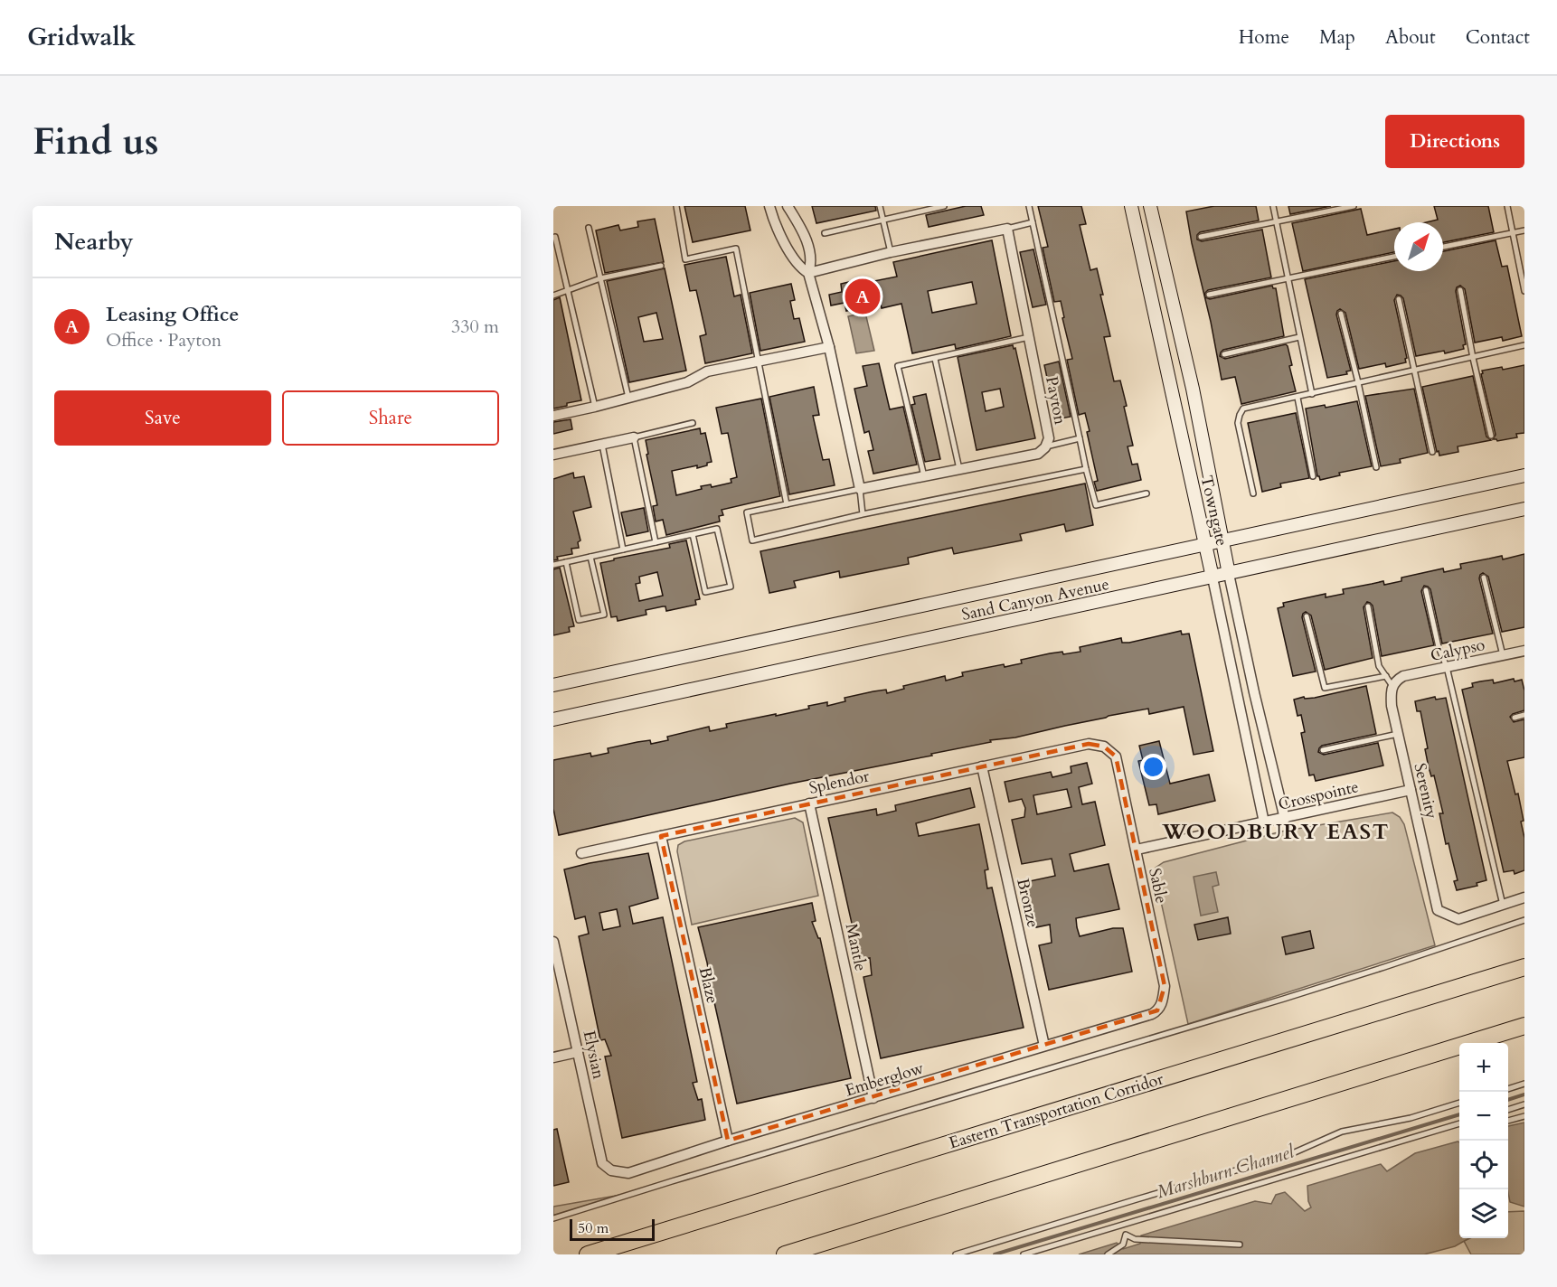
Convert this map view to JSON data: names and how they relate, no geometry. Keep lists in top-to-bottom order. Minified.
{"streets":{"highway":["Eastern Transportation Corridor"],"main road":["Towngate","Sand Canyon Avenue"],"street":["Payton","Calypso","Splendor","Serenity","Crosspointe","Sable","Bronze","Mantle","Blaze","Elysian","Emberglow"]},"crossings":[["Towngate","Sand Canyon Avenue"],["Towngate","Crosspointe"],["Calypso","Serenity"],["Splendor","Sable"],["Splendor","Bronze"],["Splendor","Mantle"],["Splendor","Blaze"],["Serenity","Crosspointe"],["Crosspointe","Sable"],["Sable","Emberglow"],["Bronze","Emberglow"],["Mantle","Emberglow"],["Blaze","Emberglow"],["Elysian","Emberglow"]],"districts":["WOODBURY EAST"],"water":["Marshburn Channel"],"scale_bar":"50 m","north":"top right","page":{"header":"Gridwalk","nav":["Home","Map","About","Contact"],"buttons":["Directions",["Save","Share"]],"title":"Find us","heading":"Nearby","list":[{"mark":"A","name":"Leasing Office","note":"Office · Payton","value":"330 m"}],"pins":"A","map_buttons":["+","−"],"scale":"50 m"}}
